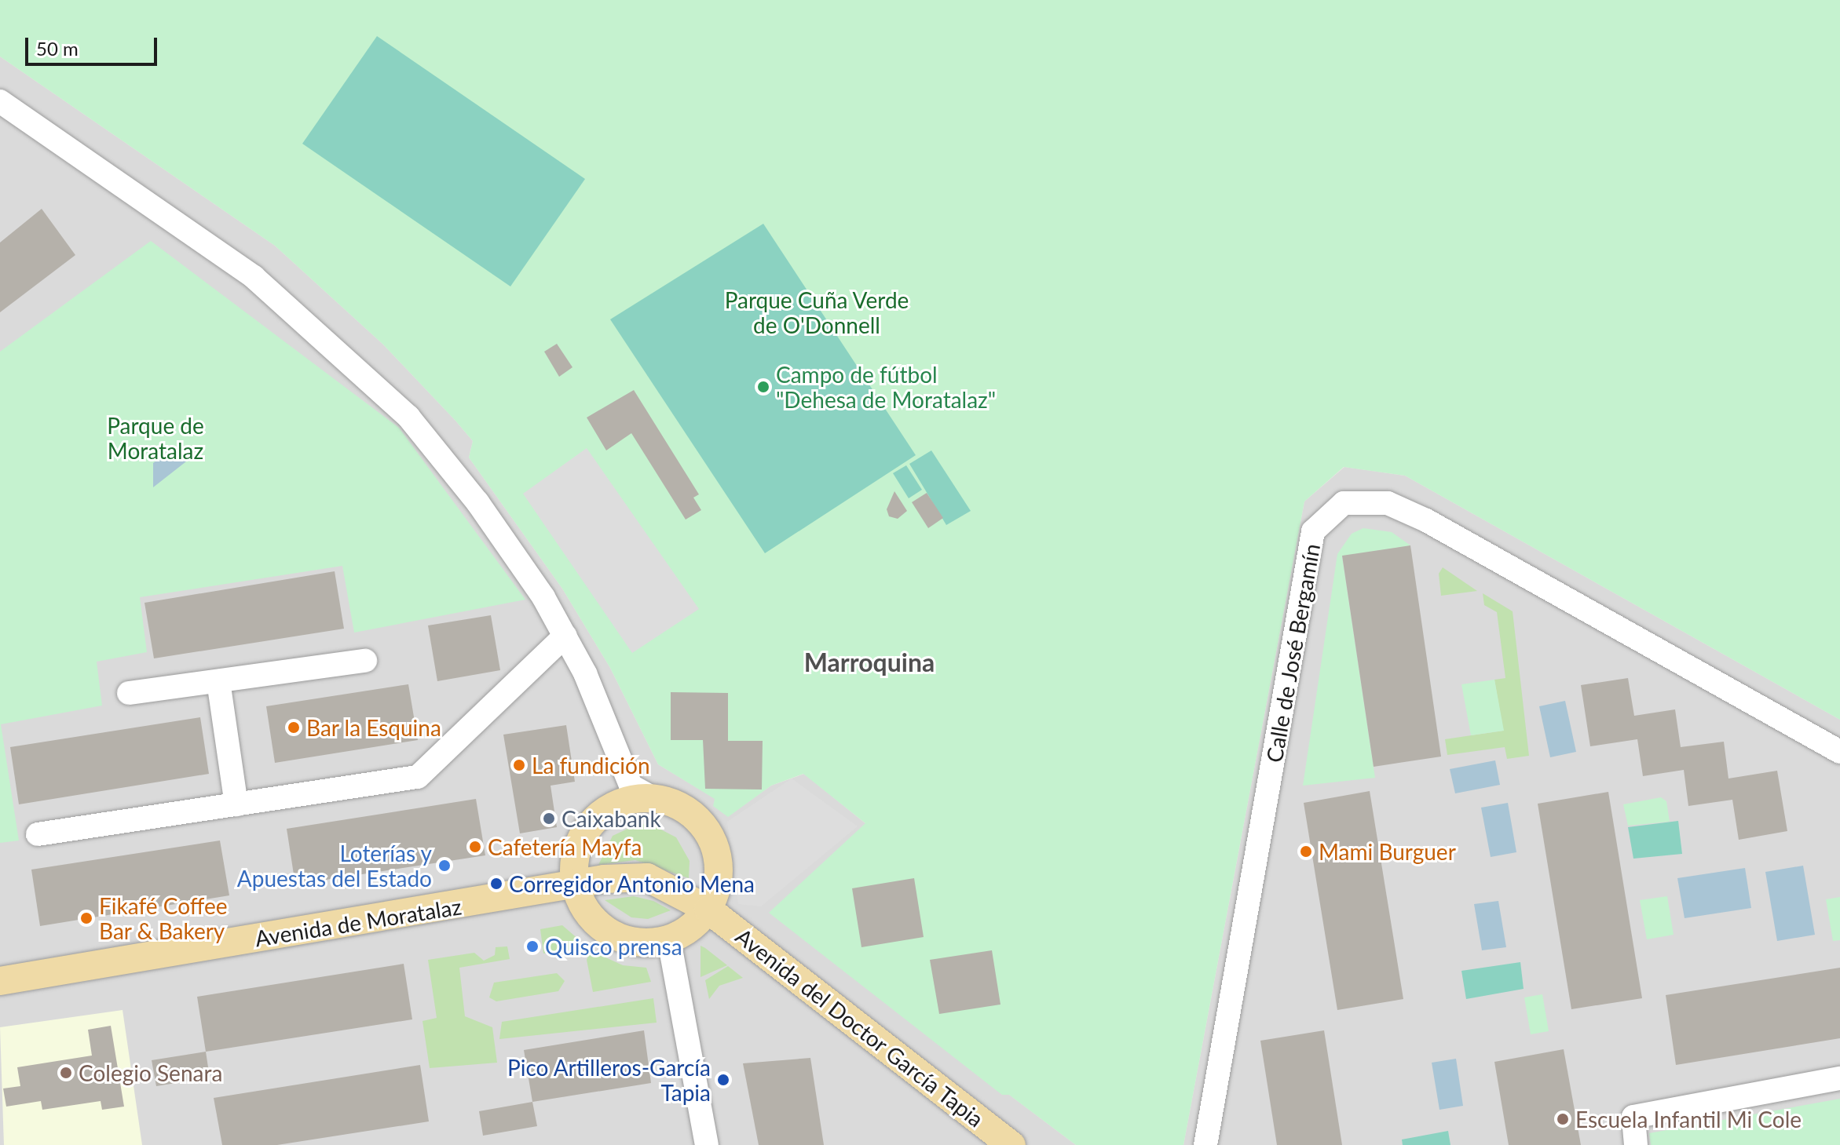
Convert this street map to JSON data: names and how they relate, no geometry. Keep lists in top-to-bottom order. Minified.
{"streets":{"main road":["Avenida de Moratalaz","Avenida del Doctor García Tapia"],"street":["Calle de José Bergamín"]},"crossings":[["Avenida de Moratalaz","Avenida del Doctor García Tapia"]],"districts":["Marroquina"],"parks":["Parque Cuña Verde de O'Donnell","Parque de Moratalaz"],"places":["Campo de fútbol \"Dehesa de Moratalaz\"","Bar la Esquina","La fundición","Caixabank","Cafetería Mayfa","Mami Burguer","Loterías y Apuestas del Estado","Corregidor Antonio Mena","Fikafé Coffee Bar & Bakery","Quisco prensa","Colegio Senara","Pico Artilleros-García Tapia","Escuela Infantil Mi Cole"],"scale_bar":"50 m"}
